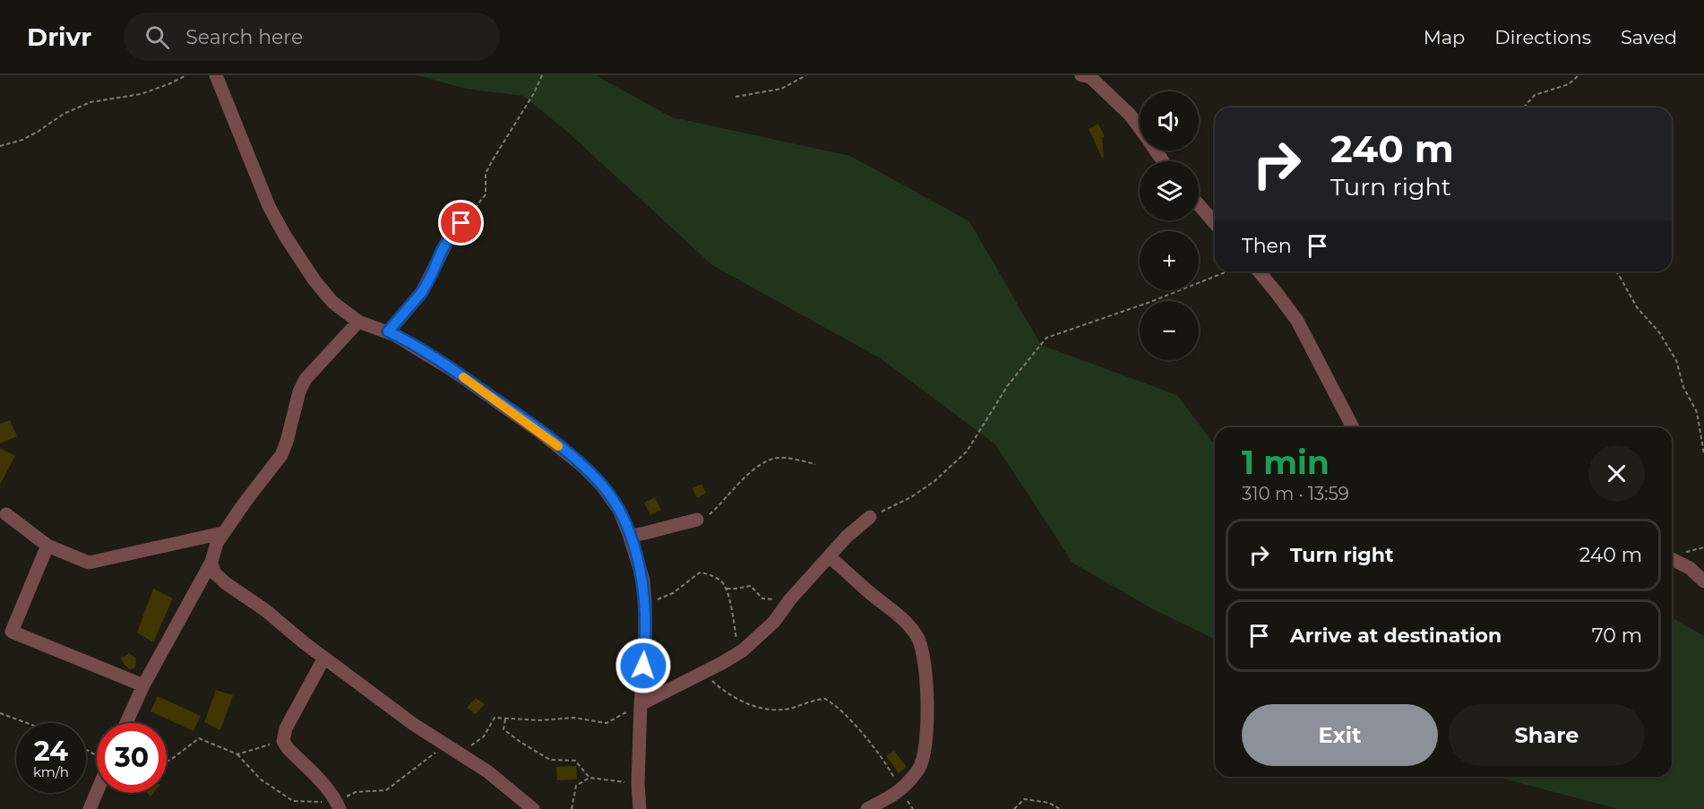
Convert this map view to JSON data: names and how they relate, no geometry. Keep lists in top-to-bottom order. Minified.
{"page":{"header":"Drivr","search":"Search here","nav":["Map","Directions","Saved"],"map_buttons":["+","−"],"turn":["240 m","Turn right"],"then":"Then","heading":["1 min","310 m · 13:59"],"list":[{"name":"Turn right","value":"240 m"},{"name":"Arrive at destination","value":"70 m"}],"buttons":["Exit","Share"],"speed":"24 km/h","limit":"30"}}
